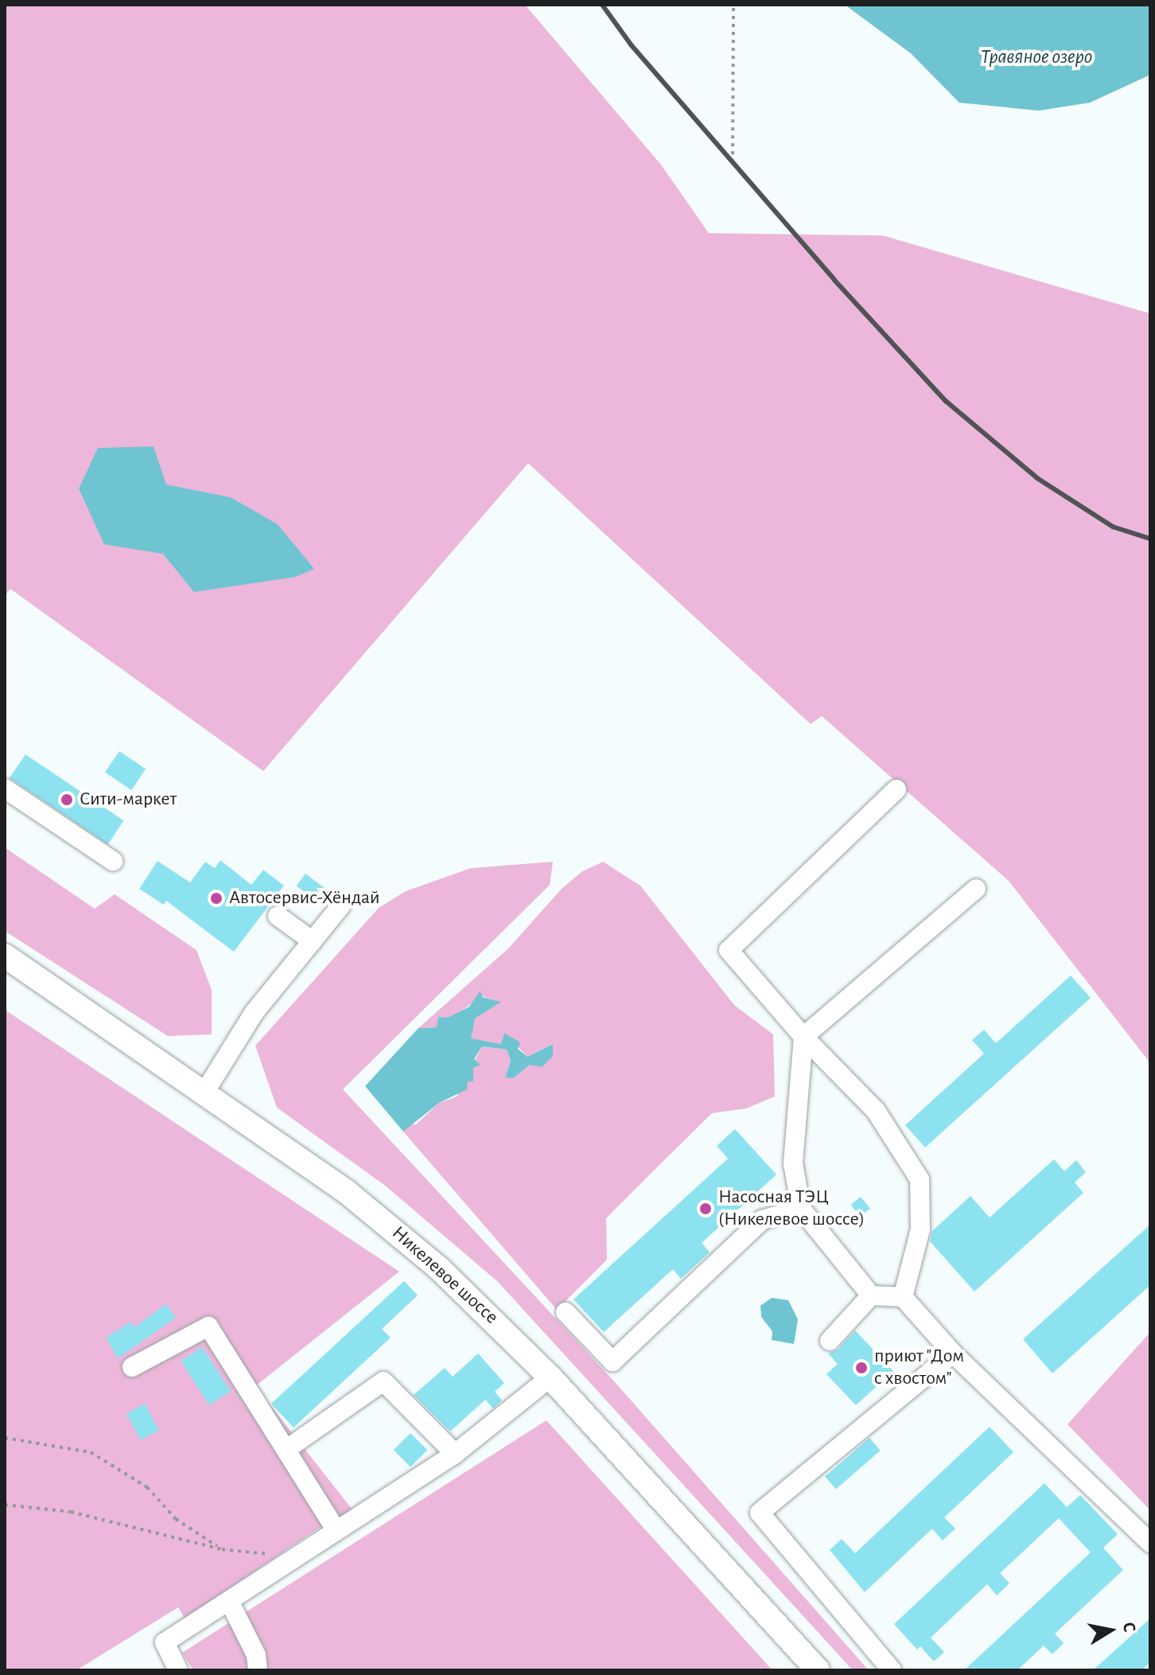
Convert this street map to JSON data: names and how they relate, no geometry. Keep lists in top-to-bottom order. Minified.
{"streets":{"main road":["Никелевое шоссе"]},"water":["Травяное озеро"],"places":["Сити-маркет","Автосервис-Хёндай","Насосная ТЭЦ (Никелевое шоссе)","приют \"Дом с хвостом\""],"north":"right"}
